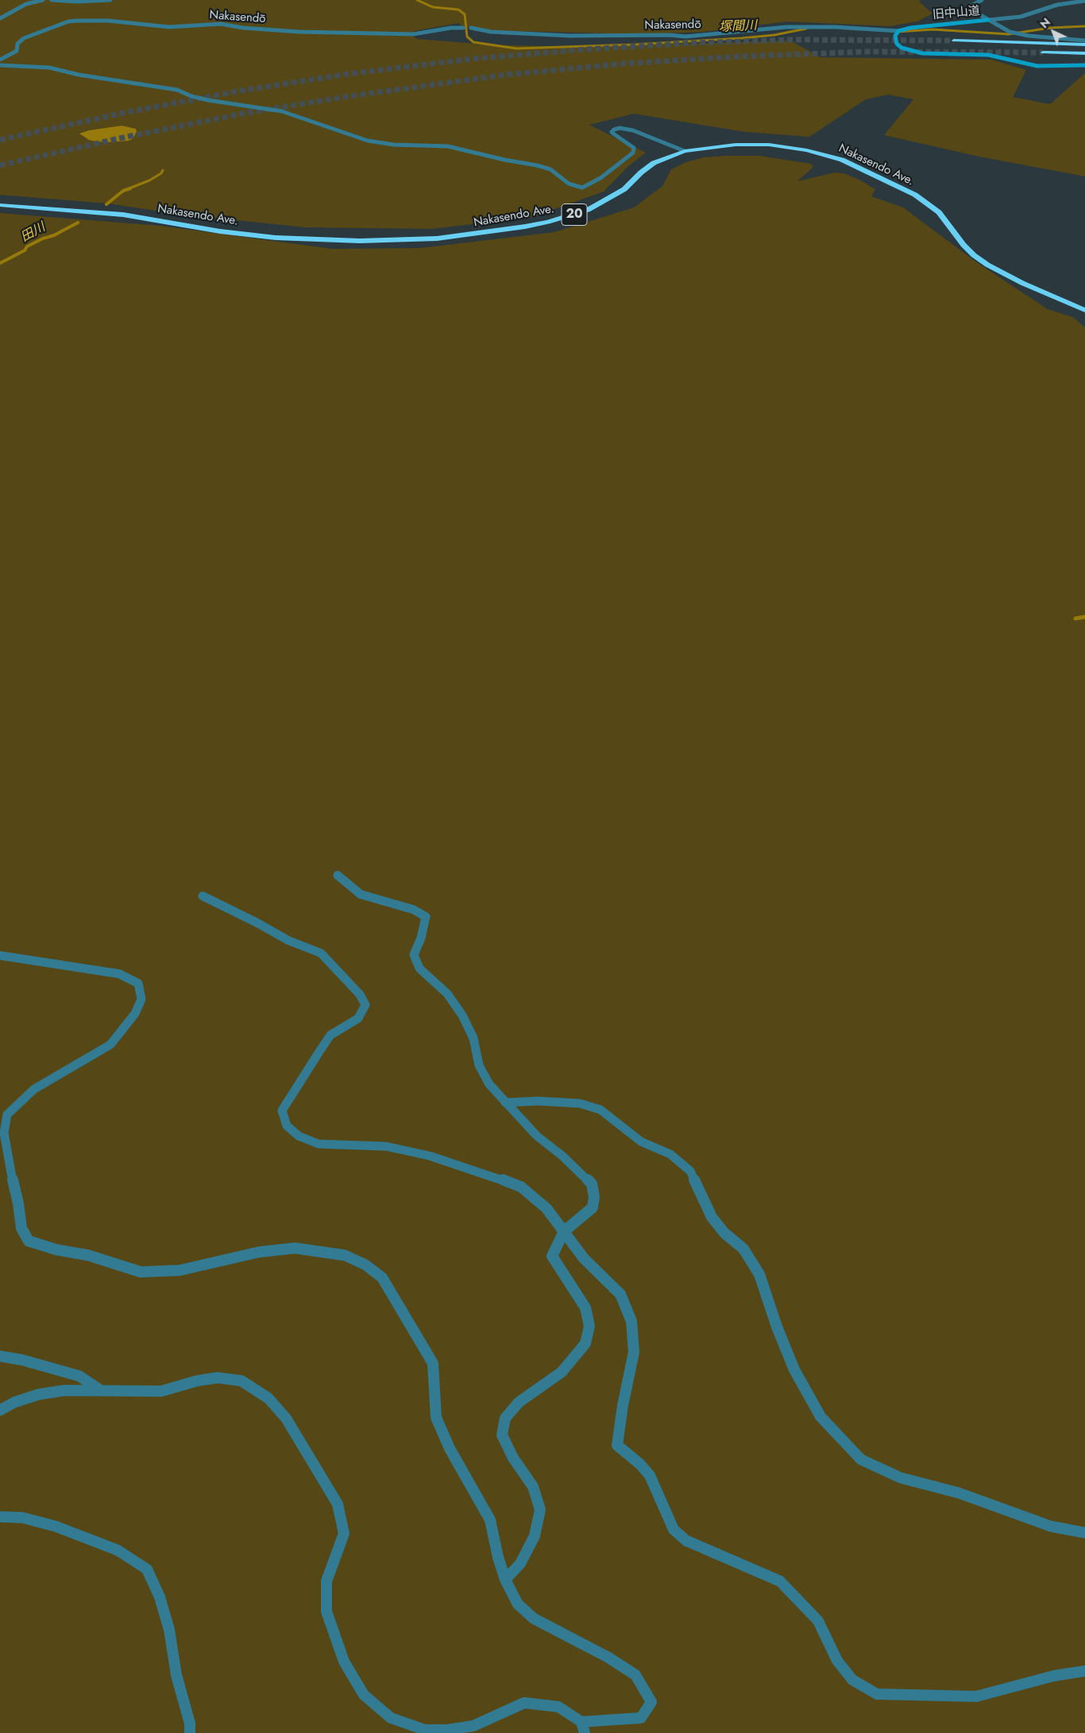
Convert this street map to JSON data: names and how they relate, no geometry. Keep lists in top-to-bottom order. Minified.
{"streets":{"highway":["Nakasendo Ave.","20"],"street":["旧中山道","Nakasendō"]},"crossings":[["旧中山道","Nakasendō"]],"water":["塚間川","田川"],"north":"top left"}
